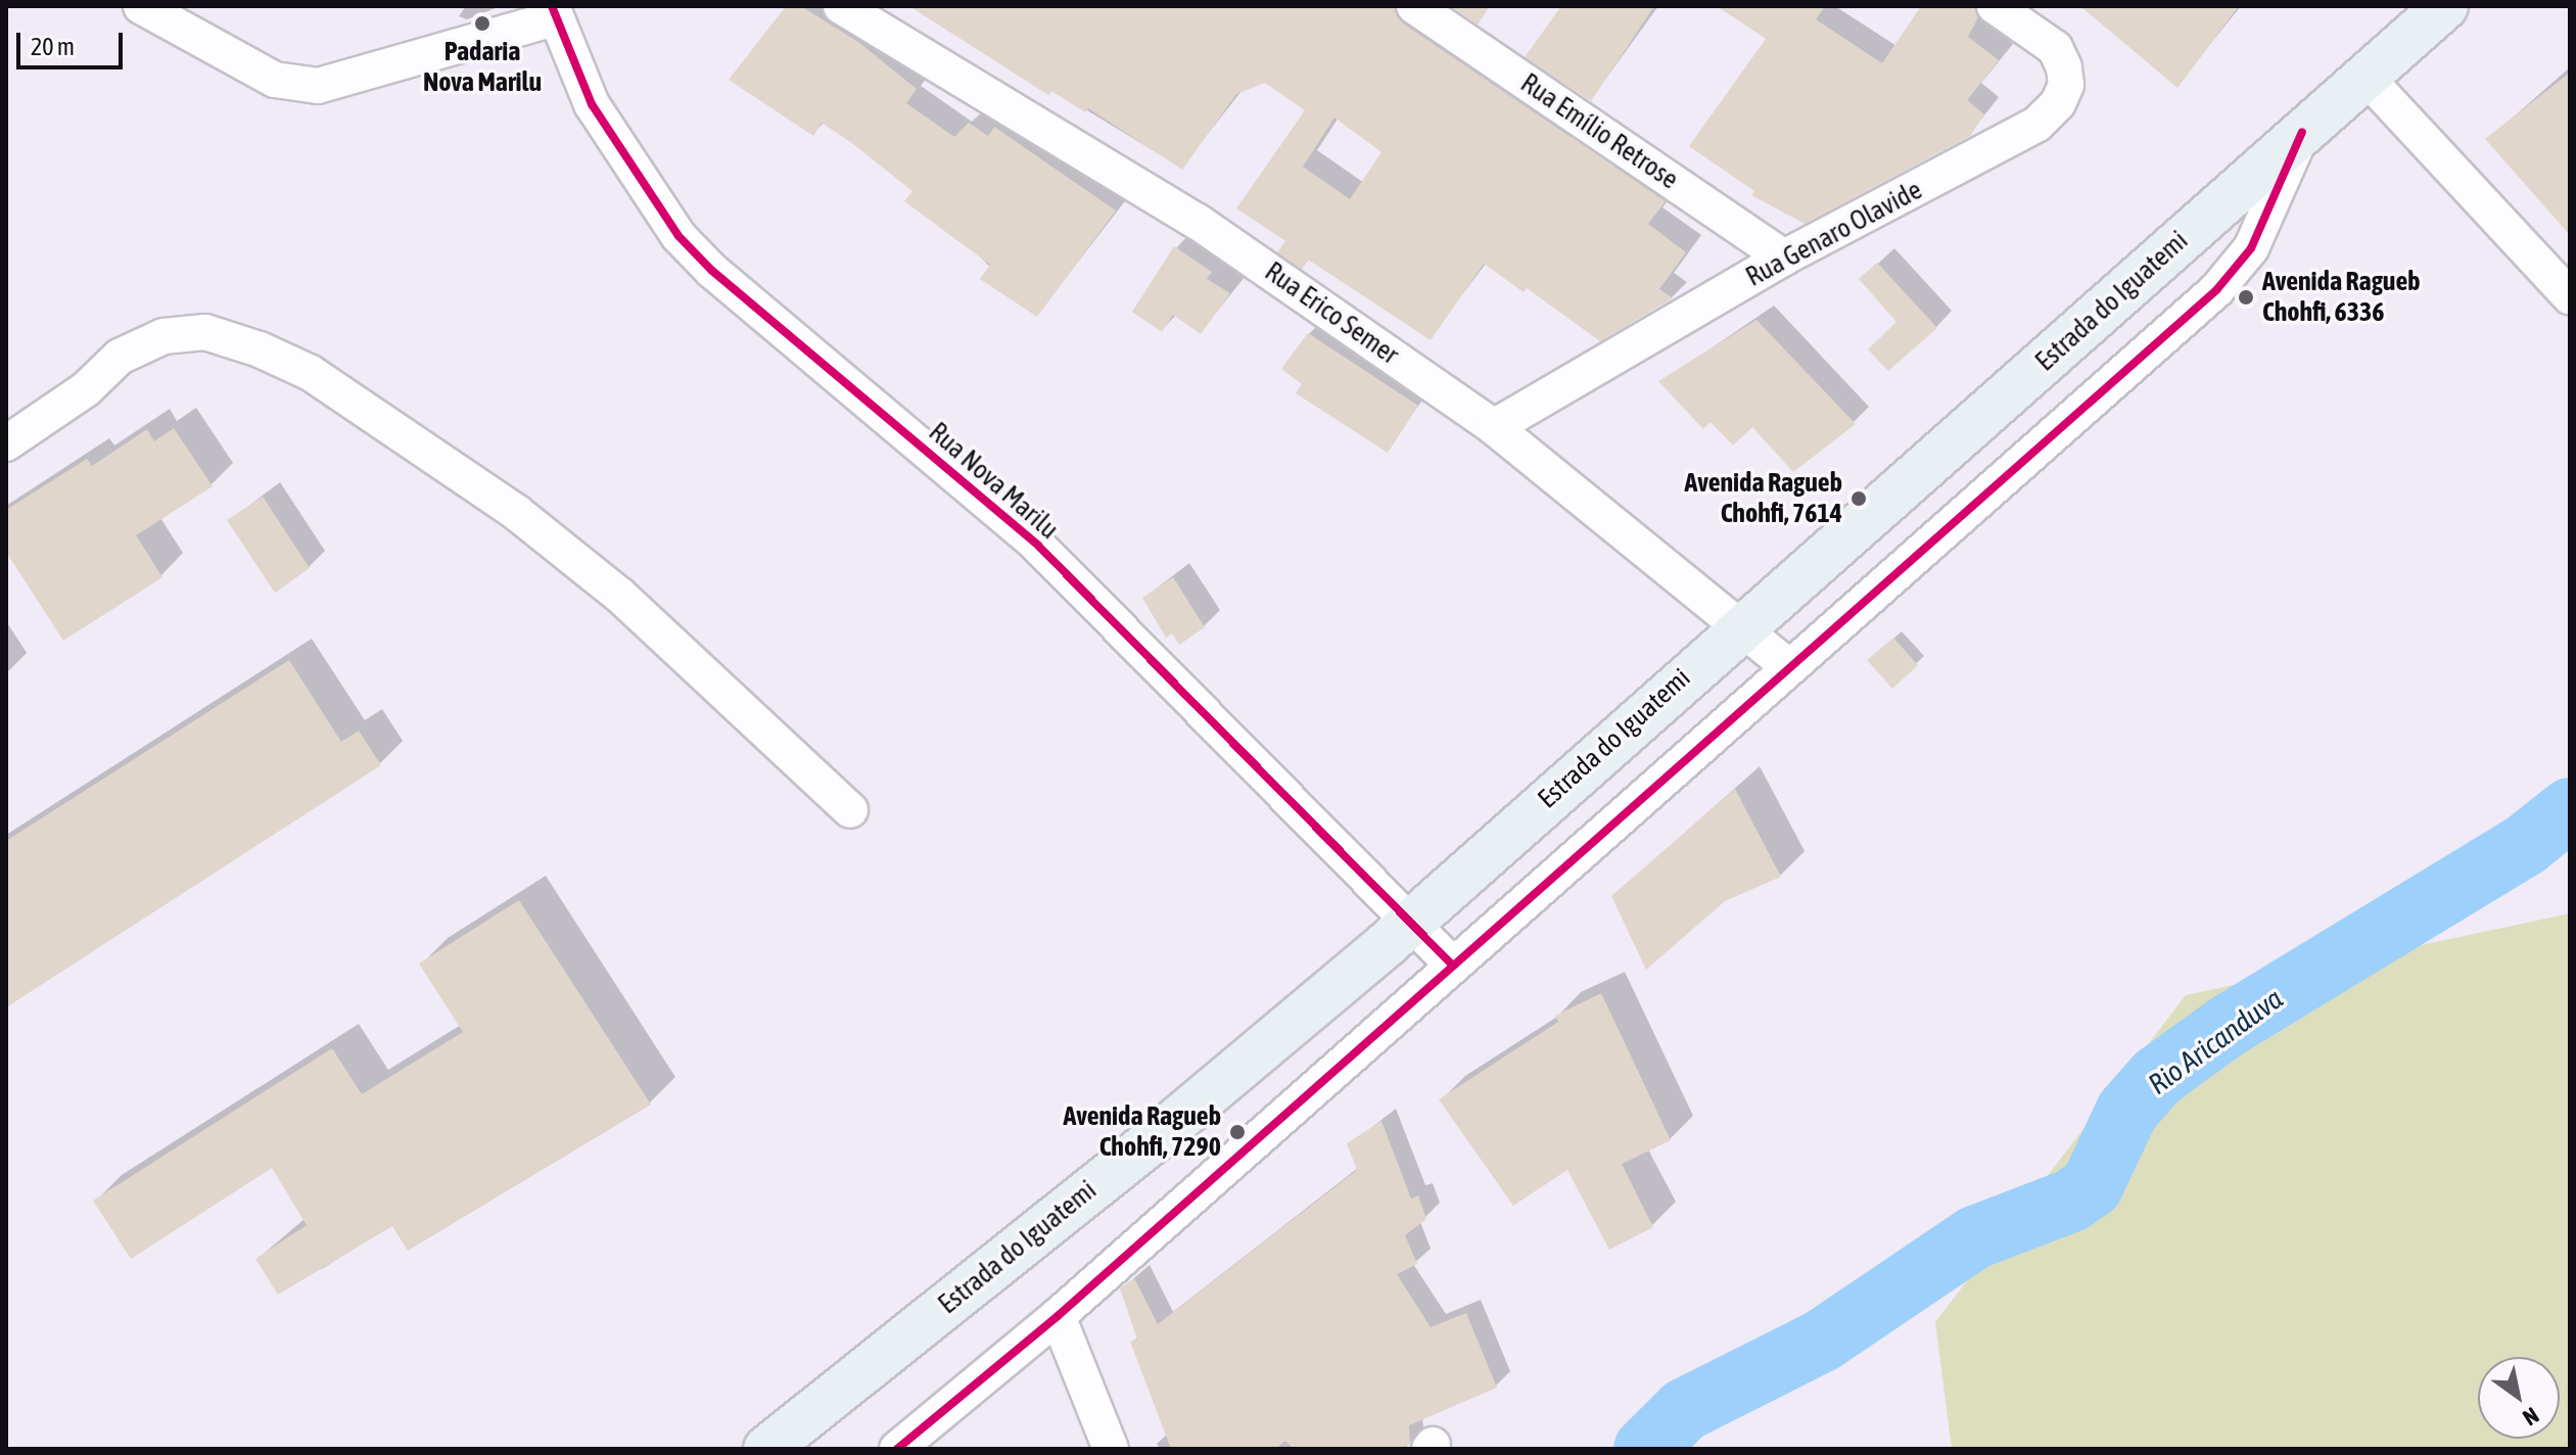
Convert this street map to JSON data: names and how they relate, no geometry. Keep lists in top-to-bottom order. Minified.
{"streets":{"main road":["Estrada do Iguatemi"],"street":["Rua Emílio Retrose","Rua Genaro Olavide","Rua Erico Semer","Rua Nova Marilu"]},"crossings":[["Rua Emílio Retrose","Rua Genaro Olavide"],["Rua Genaro Olavide","Rua Erico Semer"],["Estrada do Iguatemi","Rua Erico Semer"],["Estrada do Iguatemi","Rua Nova Marilu"]],"water":["Rio Aricanduva"],"places":["Padaria Nova Marilu","Avenida Ragueb Chohfi, 6336","Avenida Ragueb Chohfi, 7614","Avenida Ragueb Chohfi, 7290"],"scale_bar":"20 m","north":"bottom right"}
